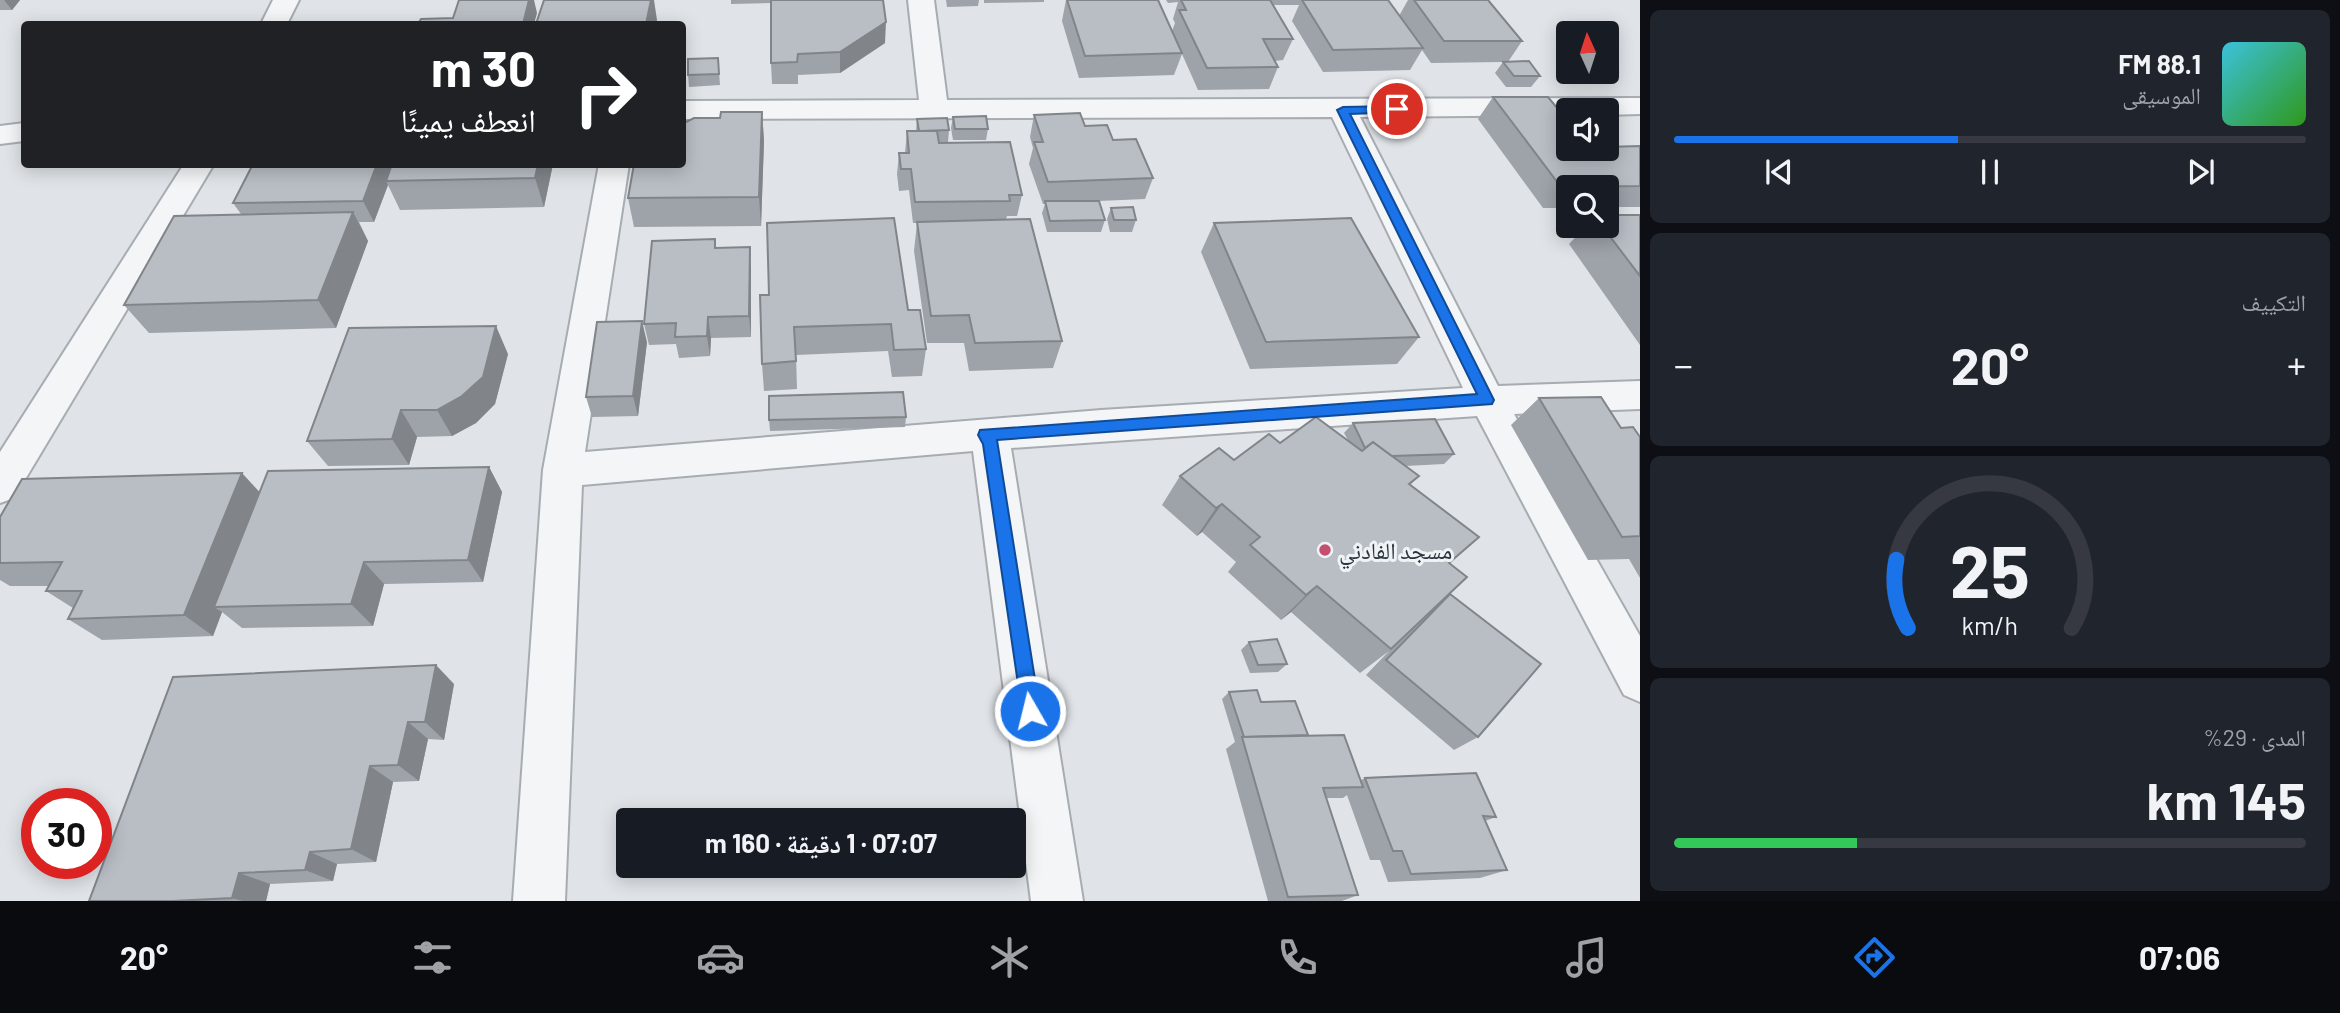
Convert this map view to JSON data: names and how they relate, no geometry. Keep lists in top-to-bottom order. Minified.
{"places":["مسجد الفادني"],"north":"top","page":{"turn":["30 m","انعطف يمينًا"],"song":["88.1 FM","الموسيقى"],"tile":["التكييف",["المدى · 29%","145 km"]],"heat":["−","20°","+"],"limit":"30","trip":"07:07 · 1 دقيقة · 160 m","tabs":["07:06","20°"],"gauge":["25","km/h"]}}
